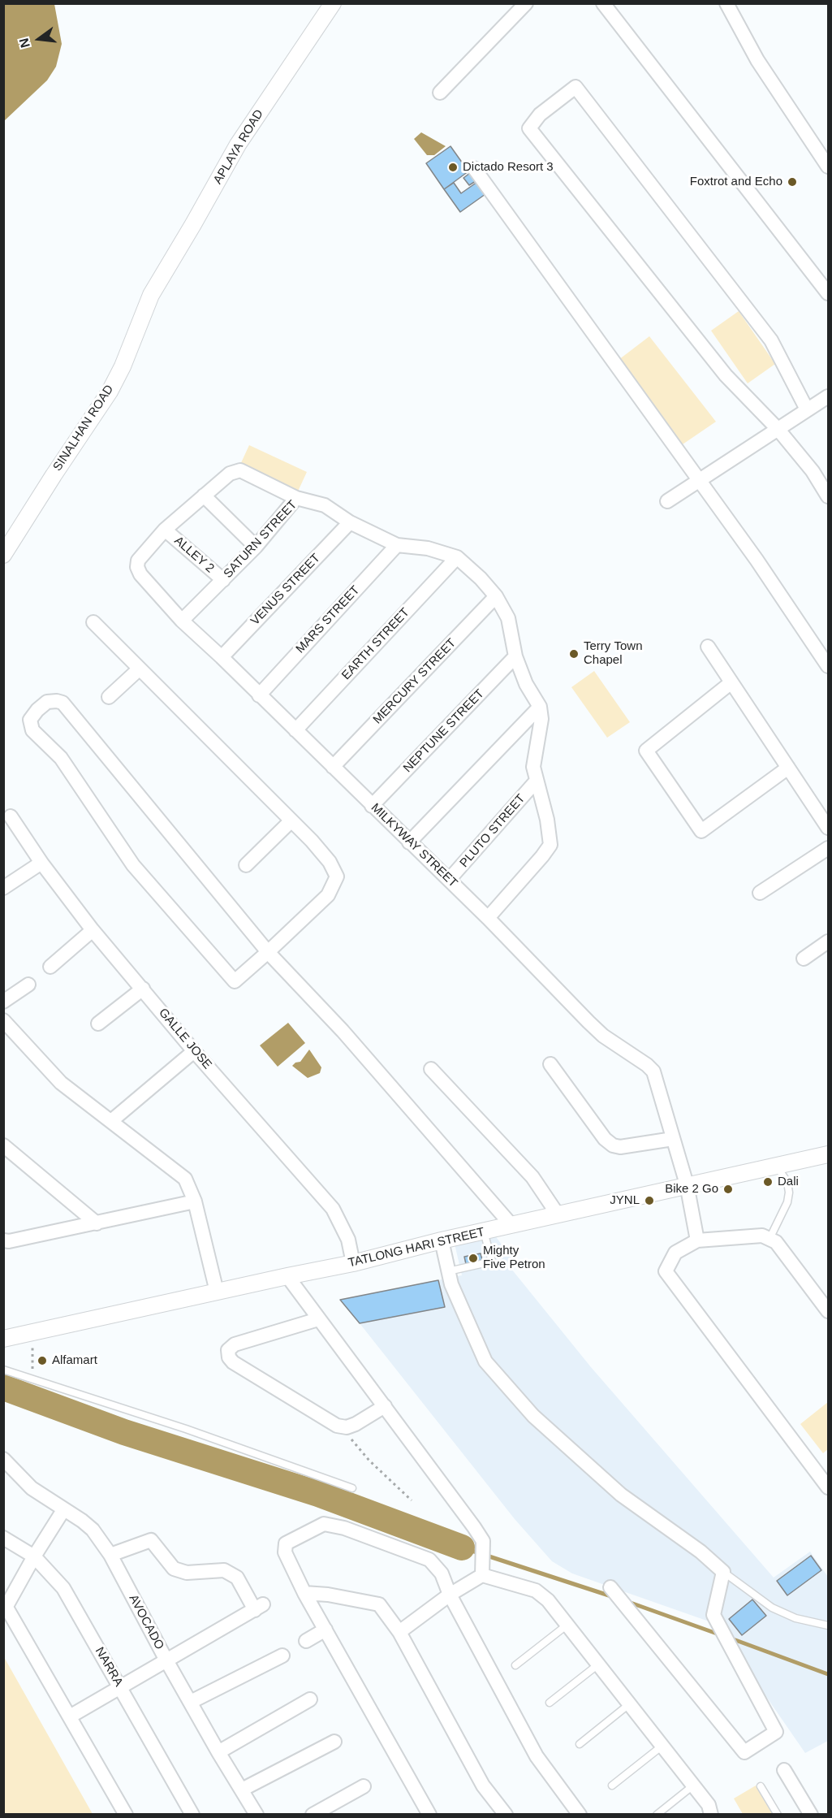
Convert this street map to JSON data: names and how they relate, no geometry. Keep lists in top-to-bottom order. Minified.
{"streets":{"street":["APLAYA ROAD","SINALHAN ROAD","SATURN STREET","ALLEY 2","VENUS STREET","MARS STREET","EARTH STREET","MERCURY STREET","NEPTUNE STREET","PLUTO STREET","MILKYWAY STREET","GALLE JOSE","TATLONG HARI STREET","AVOCADO","NARRA"]},"crossings":[["APLAYA ROAD","SINALHAN ROAD"],["SATURN STREET","ALLEY 2"],["SATURN STREET","VENUS STREET"],["SATURN STREET","MARS STREET"],["SATURN STREET","EARTH STREET"],["SATURN STREET","MERCURY STREET"],["SATURN STREET","NEPTUNE STREET"],["SATURN STREET","MILKYWAY STREET"],["ALLEY 2","MILKYWAY STREET"],["VENUS STREET","MILKYWAY STREET"],["MARS STREET","MILKYWAY STREET"],["EARTH STREET","MILKYWAY STREET"],["MERCURY STREET","MILKYWAY STREET"],["NEPTUNE STREET","MILKYWAY STREET"],["PLUTO STREET","MILKYWAY STREET"],["MILKYWAY STREET","TATLONG HARI STREET"],["GALLE JOSE","TATLONG HARI STREET"]],"places":["Dictado Resort 3","Foxtrot and Echo","Terry Town Chapel","Dali","Bike 2 Go","JYNL","Mighty Five Petron","Alfamart"],"north":"left"}
